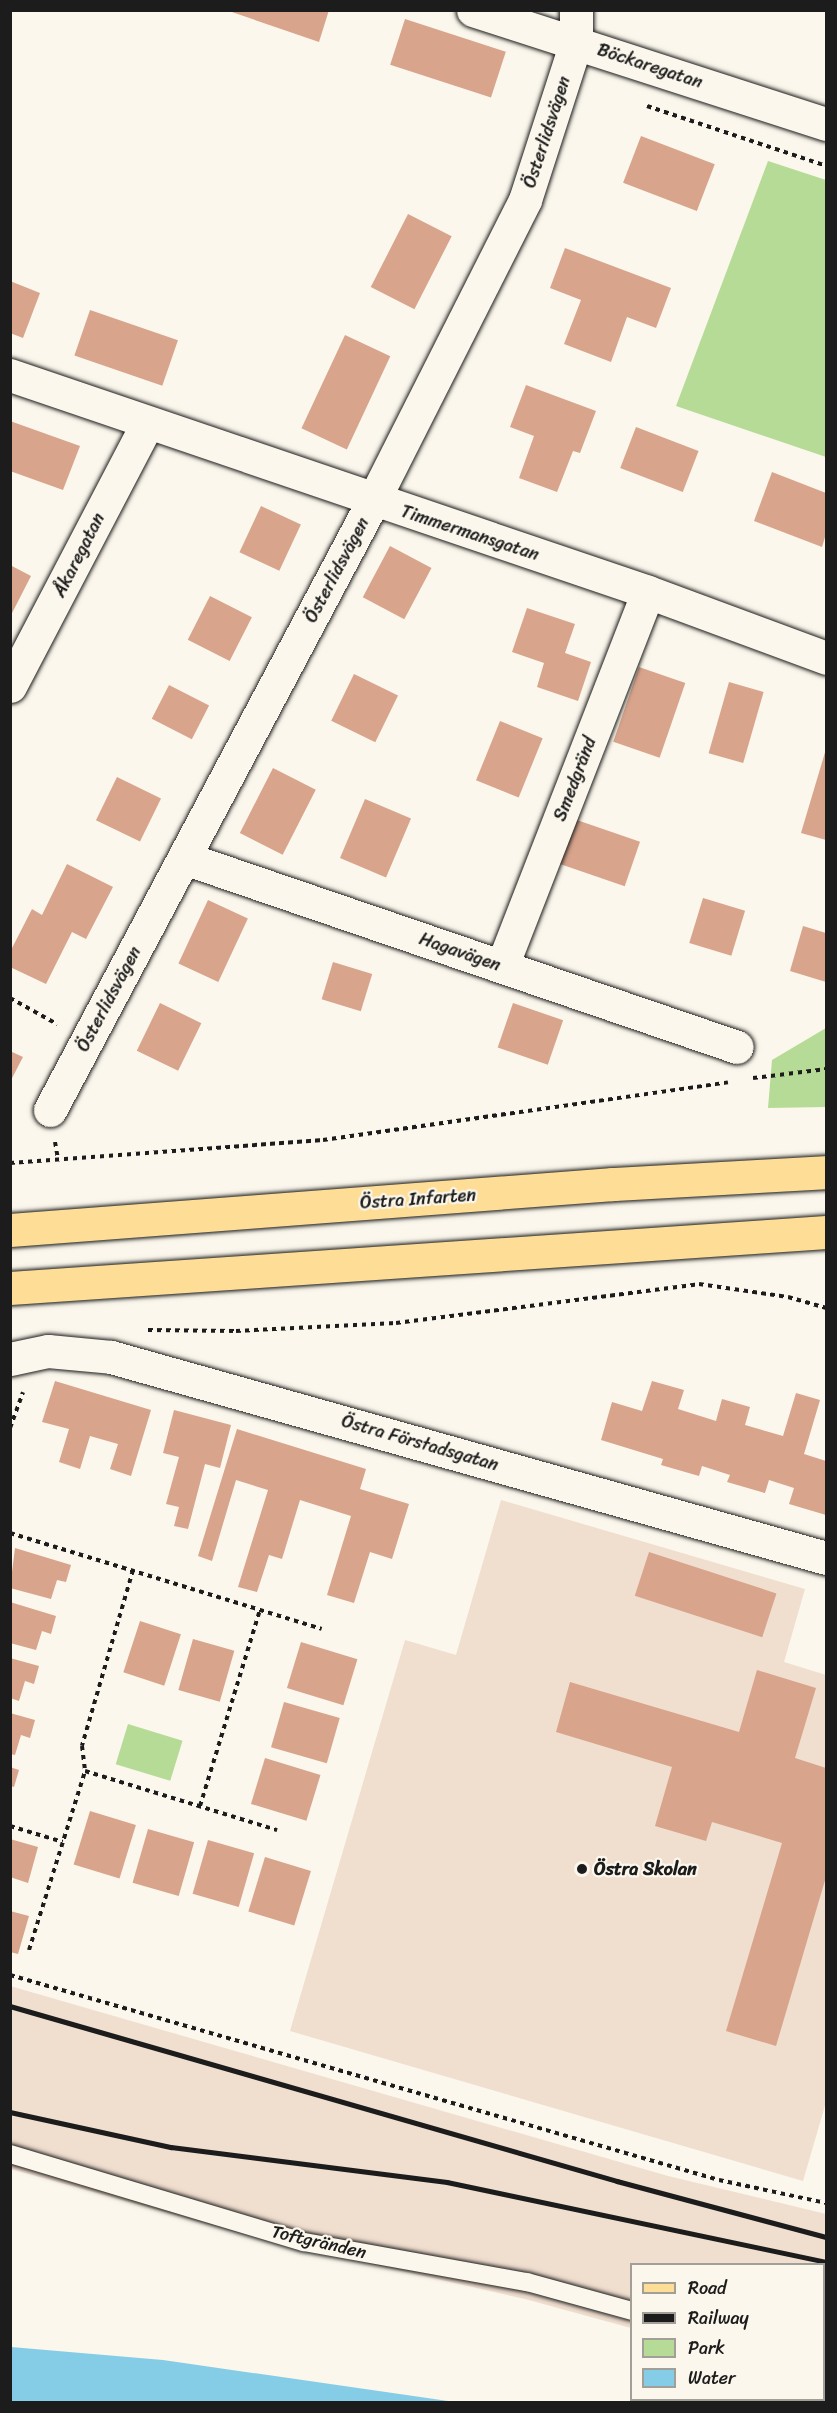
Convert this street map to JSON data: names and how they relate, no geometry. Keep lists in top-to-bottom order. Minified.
{"streets":{"main road":["Östra Infarten"],"street":["Böckaregatan","Österlidsvägen","Timmermansgatan","Åkaregatan","Smedgränd","Hagavägen","Östra Förstadsgatan"],"lane":["Toftgränden"]},"crossings":[["Böckaregatan","Österlidsvägen"],["Österlidsvägen","Timmermansgatan"],["Österlidsvägen","Hagavägen"],["Timmermansgatan","Åkaregatan"],["Timmermansgatan","Smedgränd"],["Smedgränd","Hagavägen"]],"places":["Östra Skolan"],"legend":["Road","Railway","Park","Water"]}
